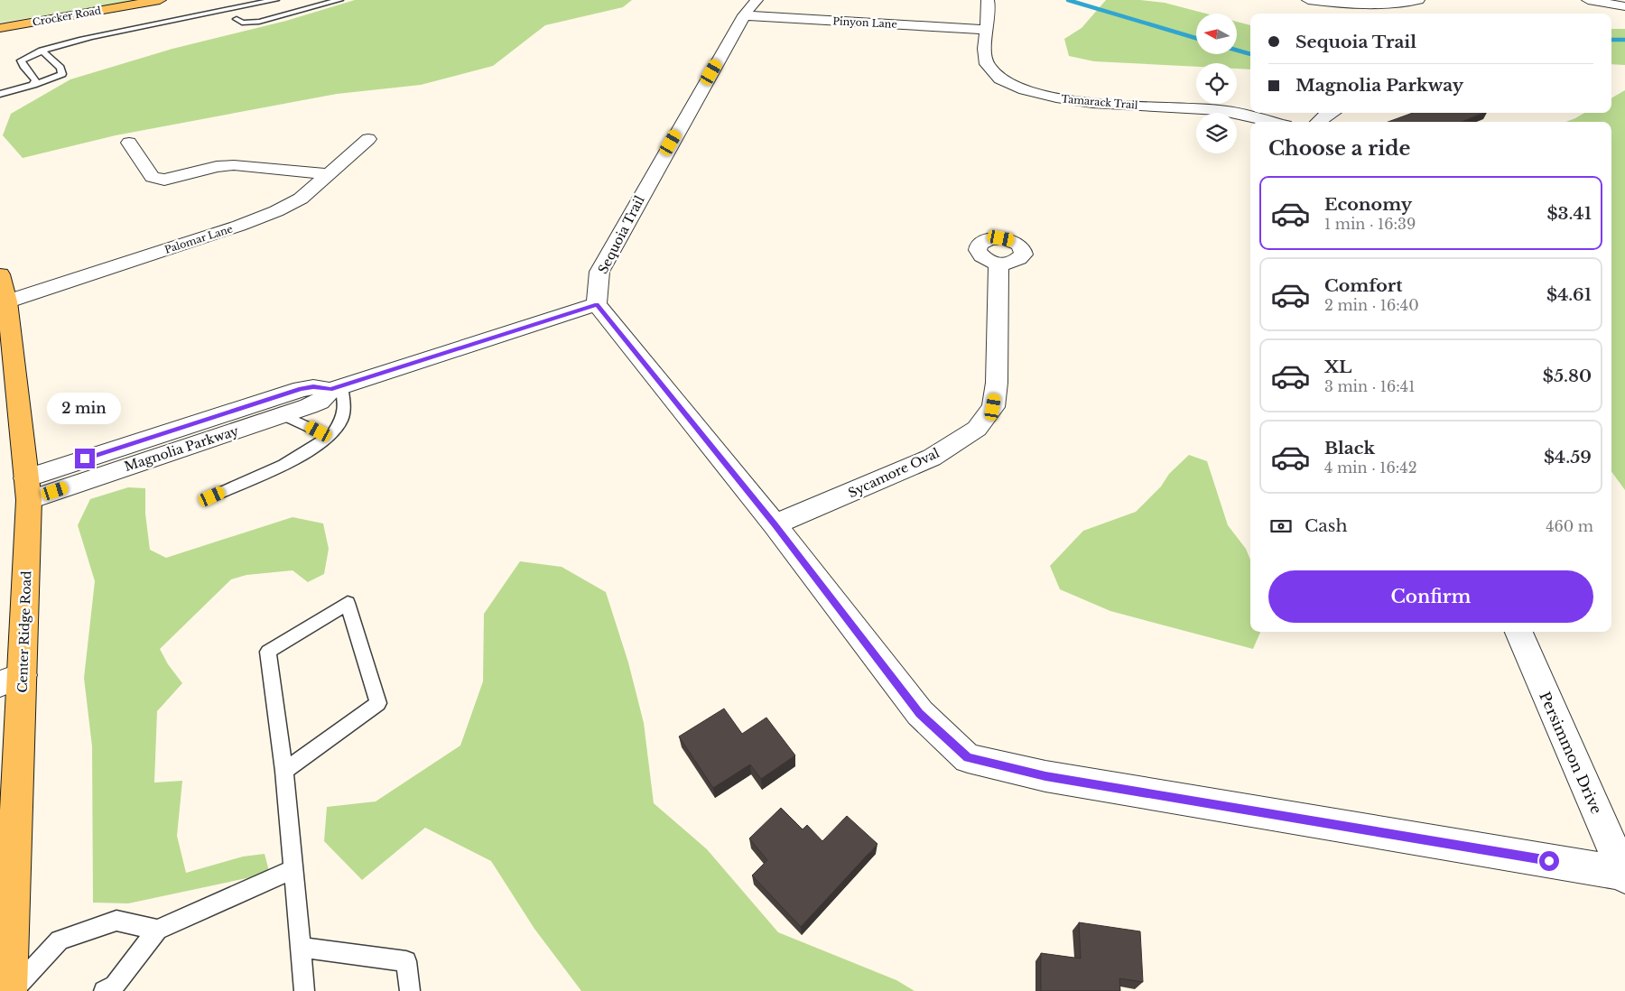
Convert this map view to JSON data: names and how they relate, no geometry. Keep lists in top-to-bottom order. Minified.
{"streets":{"main road":["Crocker Road","Center Ridge Road"],"street":["Pinyon Lane","Tamarack Trail","Sequoia Trail","Palomar Lane","Magnolia Parkway","Sycamore Oval","Persimmon Drive"]},"crossings":[["Pinyon Lane","Tamarack Trail"],["Pinyon Lane","Sequoia Trail"],["Sequoia Trail","Magnolia Parkway"],["Palomar Lane","Center Ridge Road"],["Magnolia Parkway","Center Ridge Road"]],"north":"left","page":{"banner":["Sequoia Trail","Magnolia Parkway"],"heading":"Choose a ride","list":[{"name":"Economy","note":"1 min · 16:39","value":"$3.41"},{"name":"Comfort","note":"2 min · 16:40","value":"$4.61"},{"name":"XL","note":"3 min · 16:41","value":"$5.80"},{"name":"Black","note":"4 min · 16:42","value":"$4.59"}],"bubble":"2 min","pay":["Cash","460 m"],"buttons":"Confirm"}}
